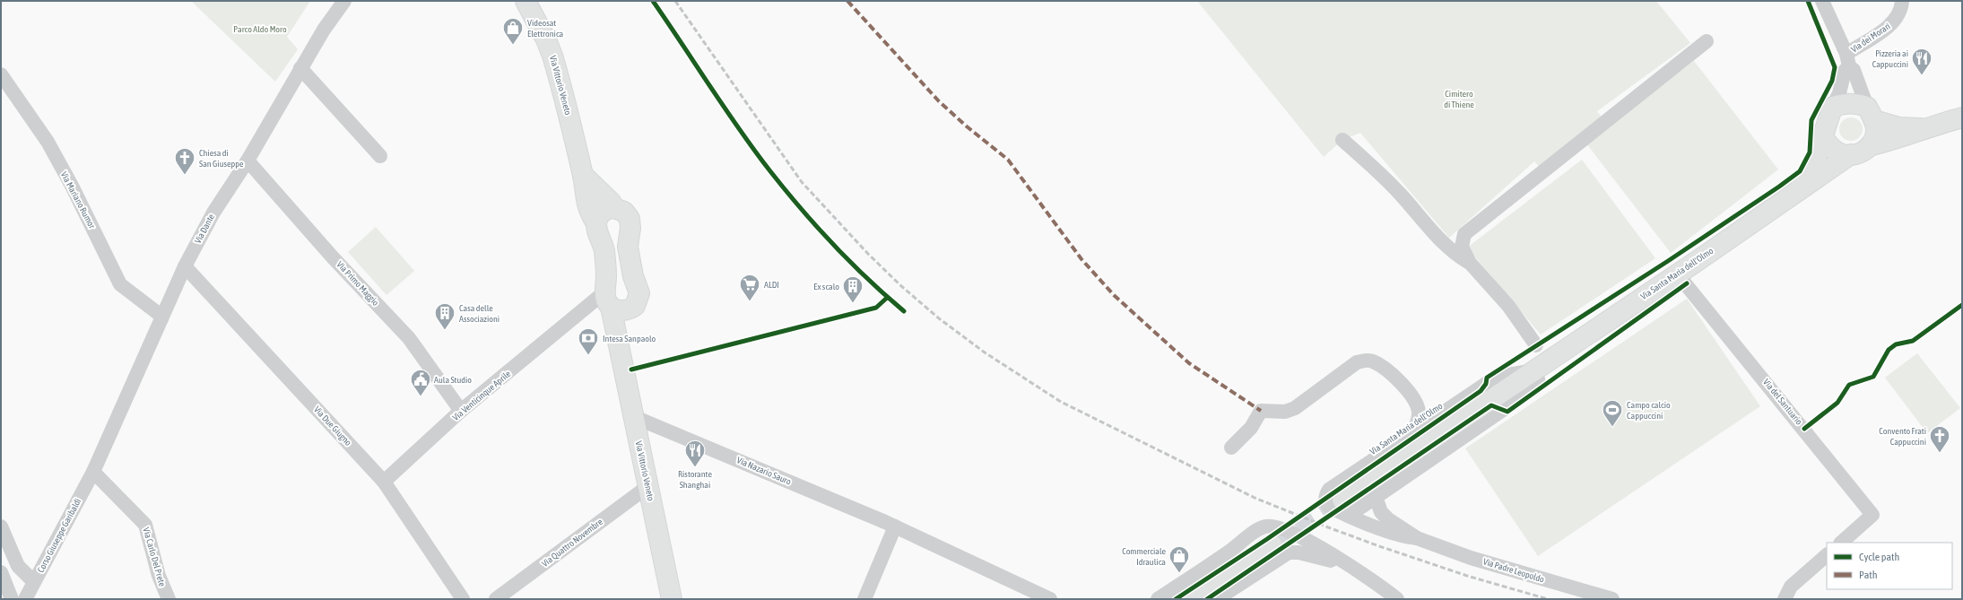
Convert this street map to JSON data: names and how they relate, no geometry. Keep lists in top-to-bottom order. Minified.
{"streets":{"main road":["Via Vittorio Veneto","Via Santa Maria dell'Olmo"],"street":["Via dei Morari","Via Mariano Rumor","Via Dante","Via Primo Maggio","Via Venticinque Aprile","Via del Santuario","Via Due Giugno","Via Nazario Sauro","Corso Giuseppe Garibaldi","Via Quattro Novembre","Via Carlo Del Prete","Via Padre Leopoldo"]},"crossings":[["Via Vittorio Veneto","Via Venticinque Aprile"],["Via Vittorio Veneto","Via Nazario Sauro"],["Via Vittorio Veneto","Via Quattro Novembre"],["Via Mariano Rumor","Via Dante"],["Via Dante","Via Primo Maggio"],["Via Dante","Via Due Giugno"],["Via Dante","Corso Giuseppe Garibaldi"],["Via Dante","Via Carlo Del Prete"],["Via Santa Maria dell'Olmo","Via del Santuario"],["Via Santa Maria dell'Olmo","Via Padre Leopoldo"],["Via Primo Maggio","Via Venticinque Aprile"],["Via Venticinque Aprile","Via Due Giugno"],["Corso Giuseppe Garibaldi","Via Carlo Del Prete"]],"parks":["Parco Aldo Moro","Cimitero di Thiene"],"places":{"shop":["Videosat Elettronica","Commerciale Idraulica"],"restaurant":["Pizzeria ai Cappuccini","Ristorante Shanghai"],"church":["Chiesa di San Giuseppe","Convento Frati Cappuccini"],"supermarket":["ALDI"],"building":["Ex scalo","Casa delle Associazioni"],"bank":["Intesa Sanpaolo"],"public building":["Aula Studio"],"sports":["Campo calcio Cappuccini"]},"legend":["Cycle path","Path"]}
